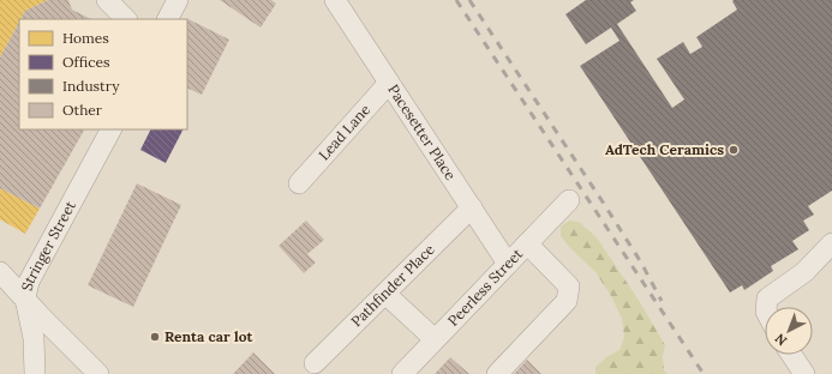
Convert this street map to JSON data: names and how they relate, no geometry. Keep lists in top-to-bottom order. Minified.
{"streets":{"street":["Pacesetter Place","Lead Lane","Stringer Street","Pathfinder Place","Peerless Street"]},"crossings":[["Pacesetter Place","Lead Lane"],["Pacesetter Place","Pathfinder Place"],["Pacesetter Place","Peerless Street"]],"places":["AdTech Ceramics","Renta car lot"],"legend":["Homes","Offices","Industry","Other"],"north":"bottom left"}
